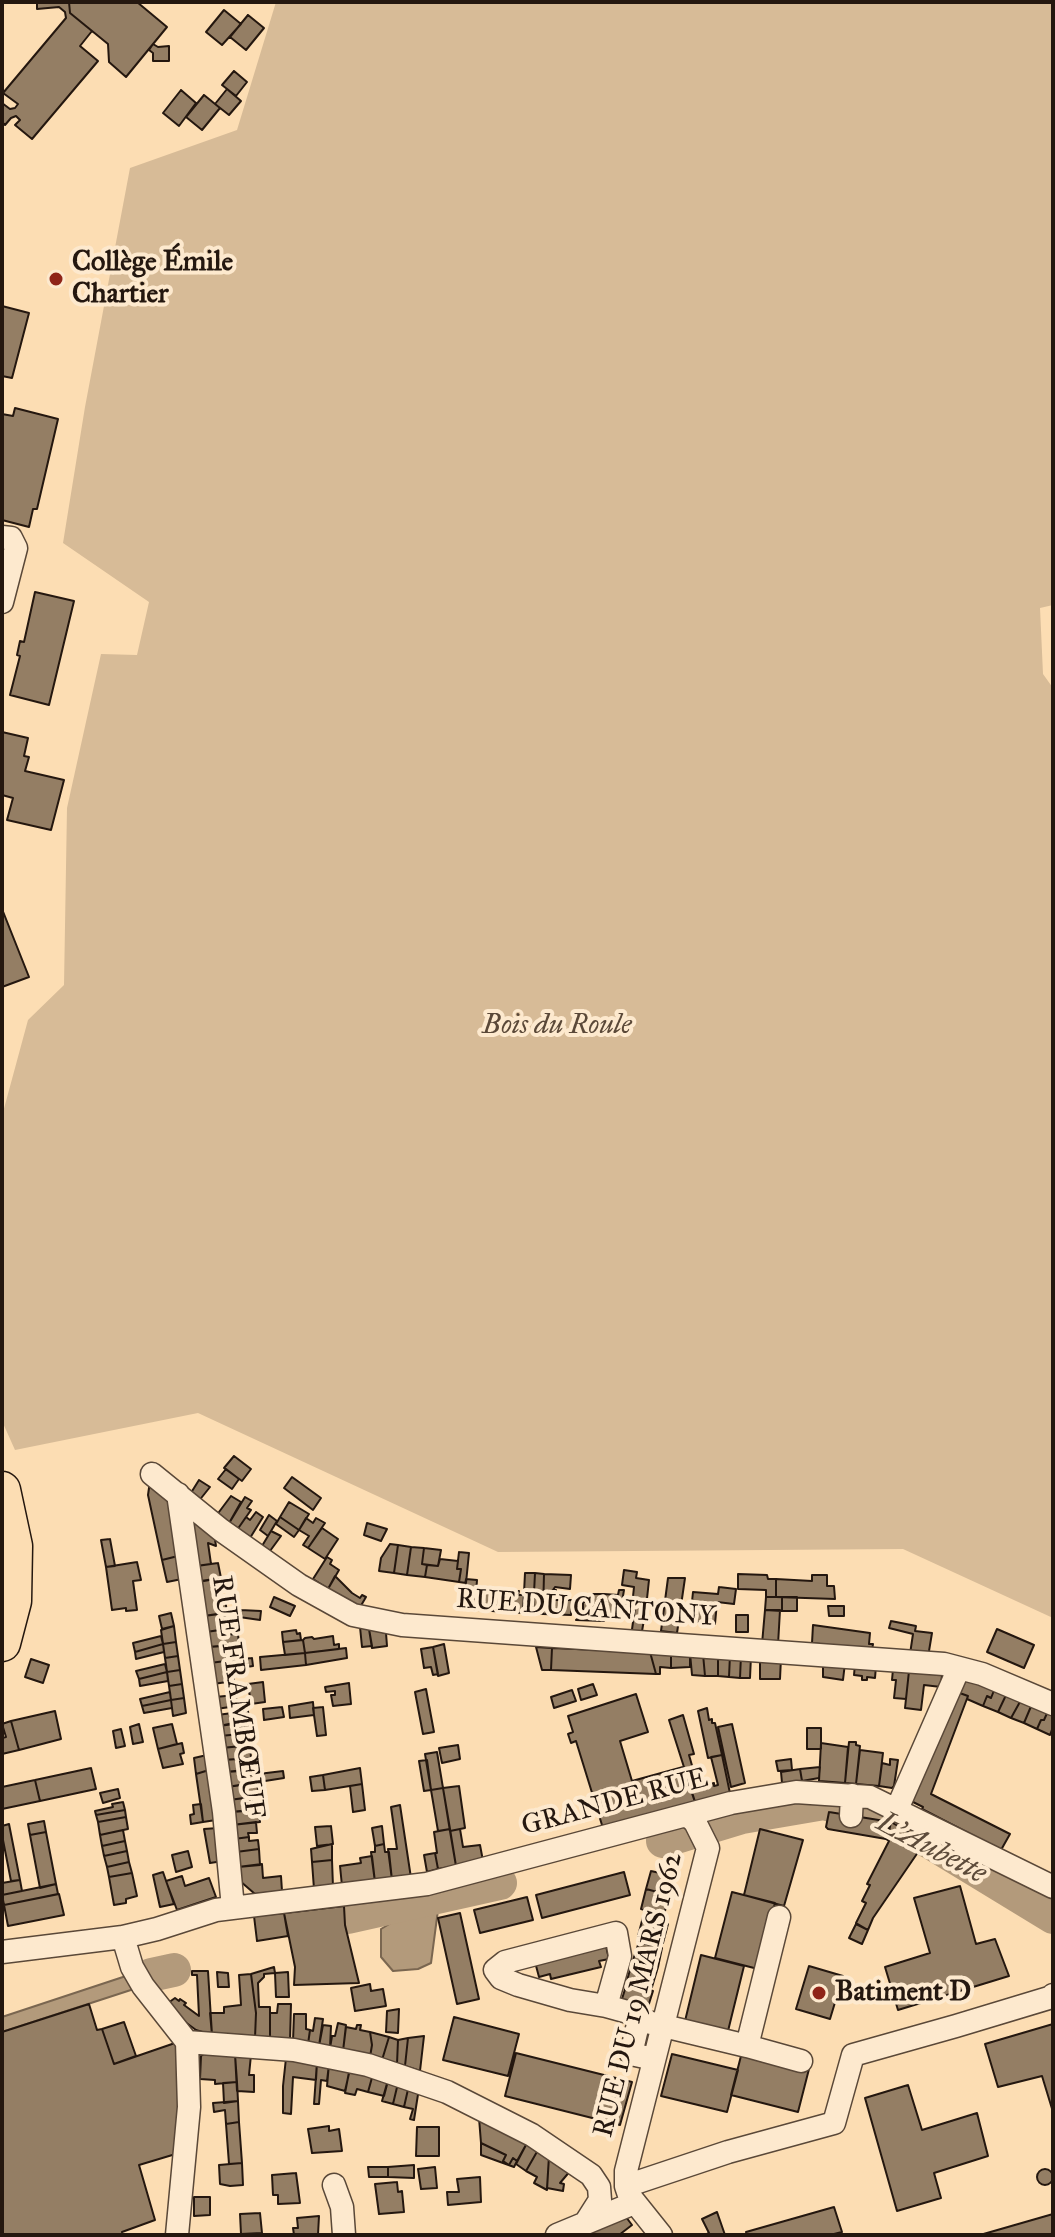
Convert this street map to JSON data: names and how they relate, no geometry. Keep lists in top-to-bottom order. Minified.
{"streets":{"street":["RUE DU CANTONY","RUE FRAMBŒUF","GRANDE RUE","RUE DU 19 MARS 1962"]},"crossings":[["RUE DU CANTONY","RUE FRAMBŒUF"],["RUE FRAMBŒUF","GRANDE RUE"],["GRANDE RUE","RUE DU 19 MARS 1962"]],"water":["L'Aubette"],"parks":["Bois du Roule"],"places":["Collège Émile Chartier","Batiment D"]}
